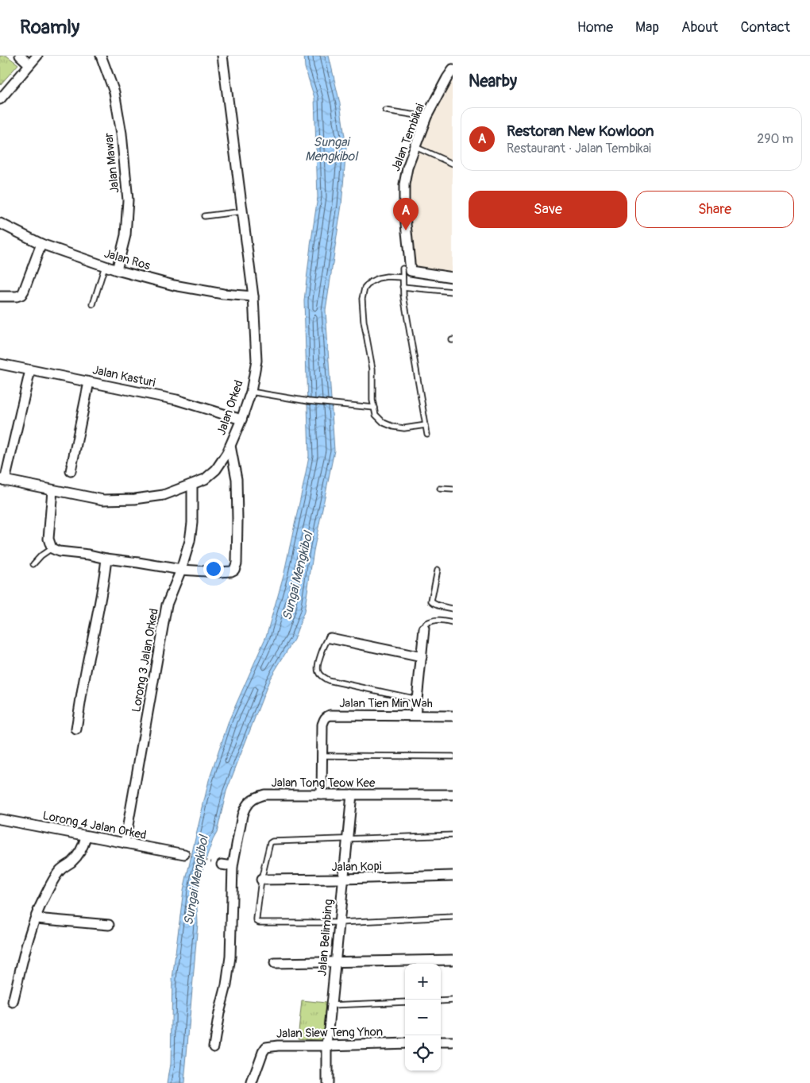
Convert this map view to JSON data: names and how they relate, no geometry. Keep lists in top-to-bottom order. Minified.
{"streets":{"street":["Jalan Tembikai","Jalan Mawar","Jalan Ros","Jalan Kasturi","Jalan Orked","Lorong 3 Jalan Orked","Jalan Tien Min Wah","Jalan Tong Teow Kee","Lorong 4 Jalan Orked","Jalan Kopi","Jalan Belimbing","Jalan Siew Teng Yhon"]},"crossings":[["Jalan Mawar","Jalan Ros"],["Jalan Ros","Jalan Orked"],["Jalan Kasturi","Jalan Orked"],["Jalan Orked","Lorong 3 Jalan Orked"],["Lorong 3 Jalan Orked","Lorong 4 Jalan Orked"],["Jalan Tien Min Wah","Jalan Tong Teow Kee"],["Jalan Tong Teow Kee","Jalan Belimbing"],["Jalan Kopi","Jalan Belimbing"],["Jalan Belimbing","Jalan Siew Teng Yhon"]],"water":["Sungai Mengkibol"],"page":{"header":"Roamly","nav":["Home","Map","About","Contact"],"heading":"Nearby","list":[{"mark":"A","name":"Restoran New Kowloon","note":"Restaurant · Jalan Tembikai","value":"290 m"}],"buttons":["Save","Share"],"pins":"A","map_buttons":["+","−"]}}
